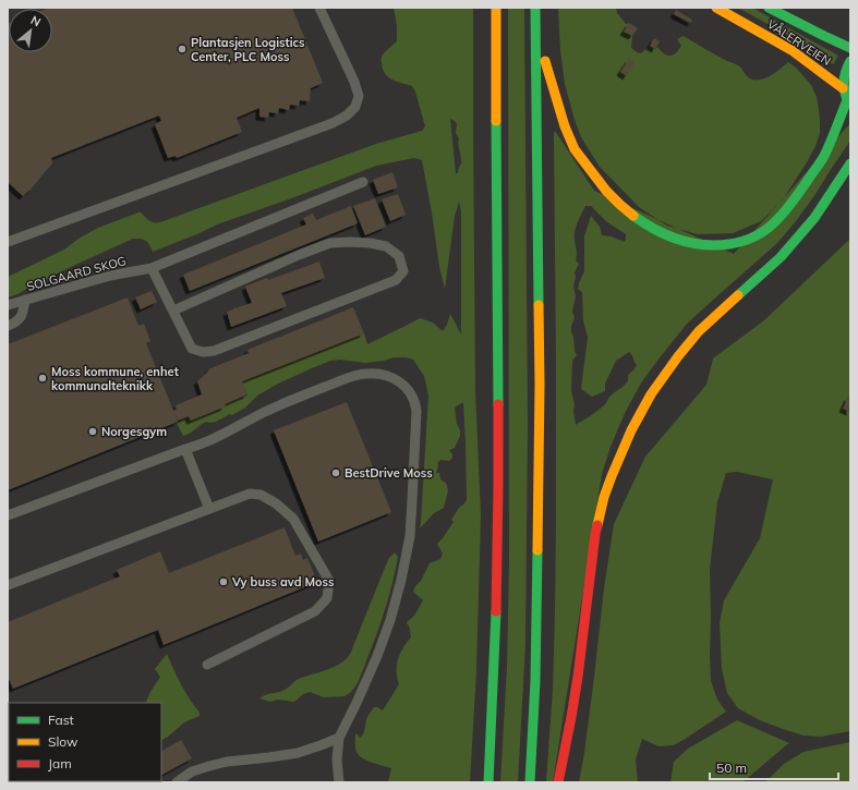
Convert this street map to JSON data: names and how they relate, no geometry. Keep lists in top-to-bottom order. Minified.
{"streets":{"highway":["VÅLERVEIEN"],"lane":["SOLGAARD SKOG"]},"places":["Plantasjen Logistics Center, PLC Moss","Moss kommune, enhet kommunalteknikk","Norgesgym","BestDrive Moss","Vy buss avd Moss"],"legend":["Fast","Slow","Jam"],"scale_bar":"50 m","north":"top right"}
